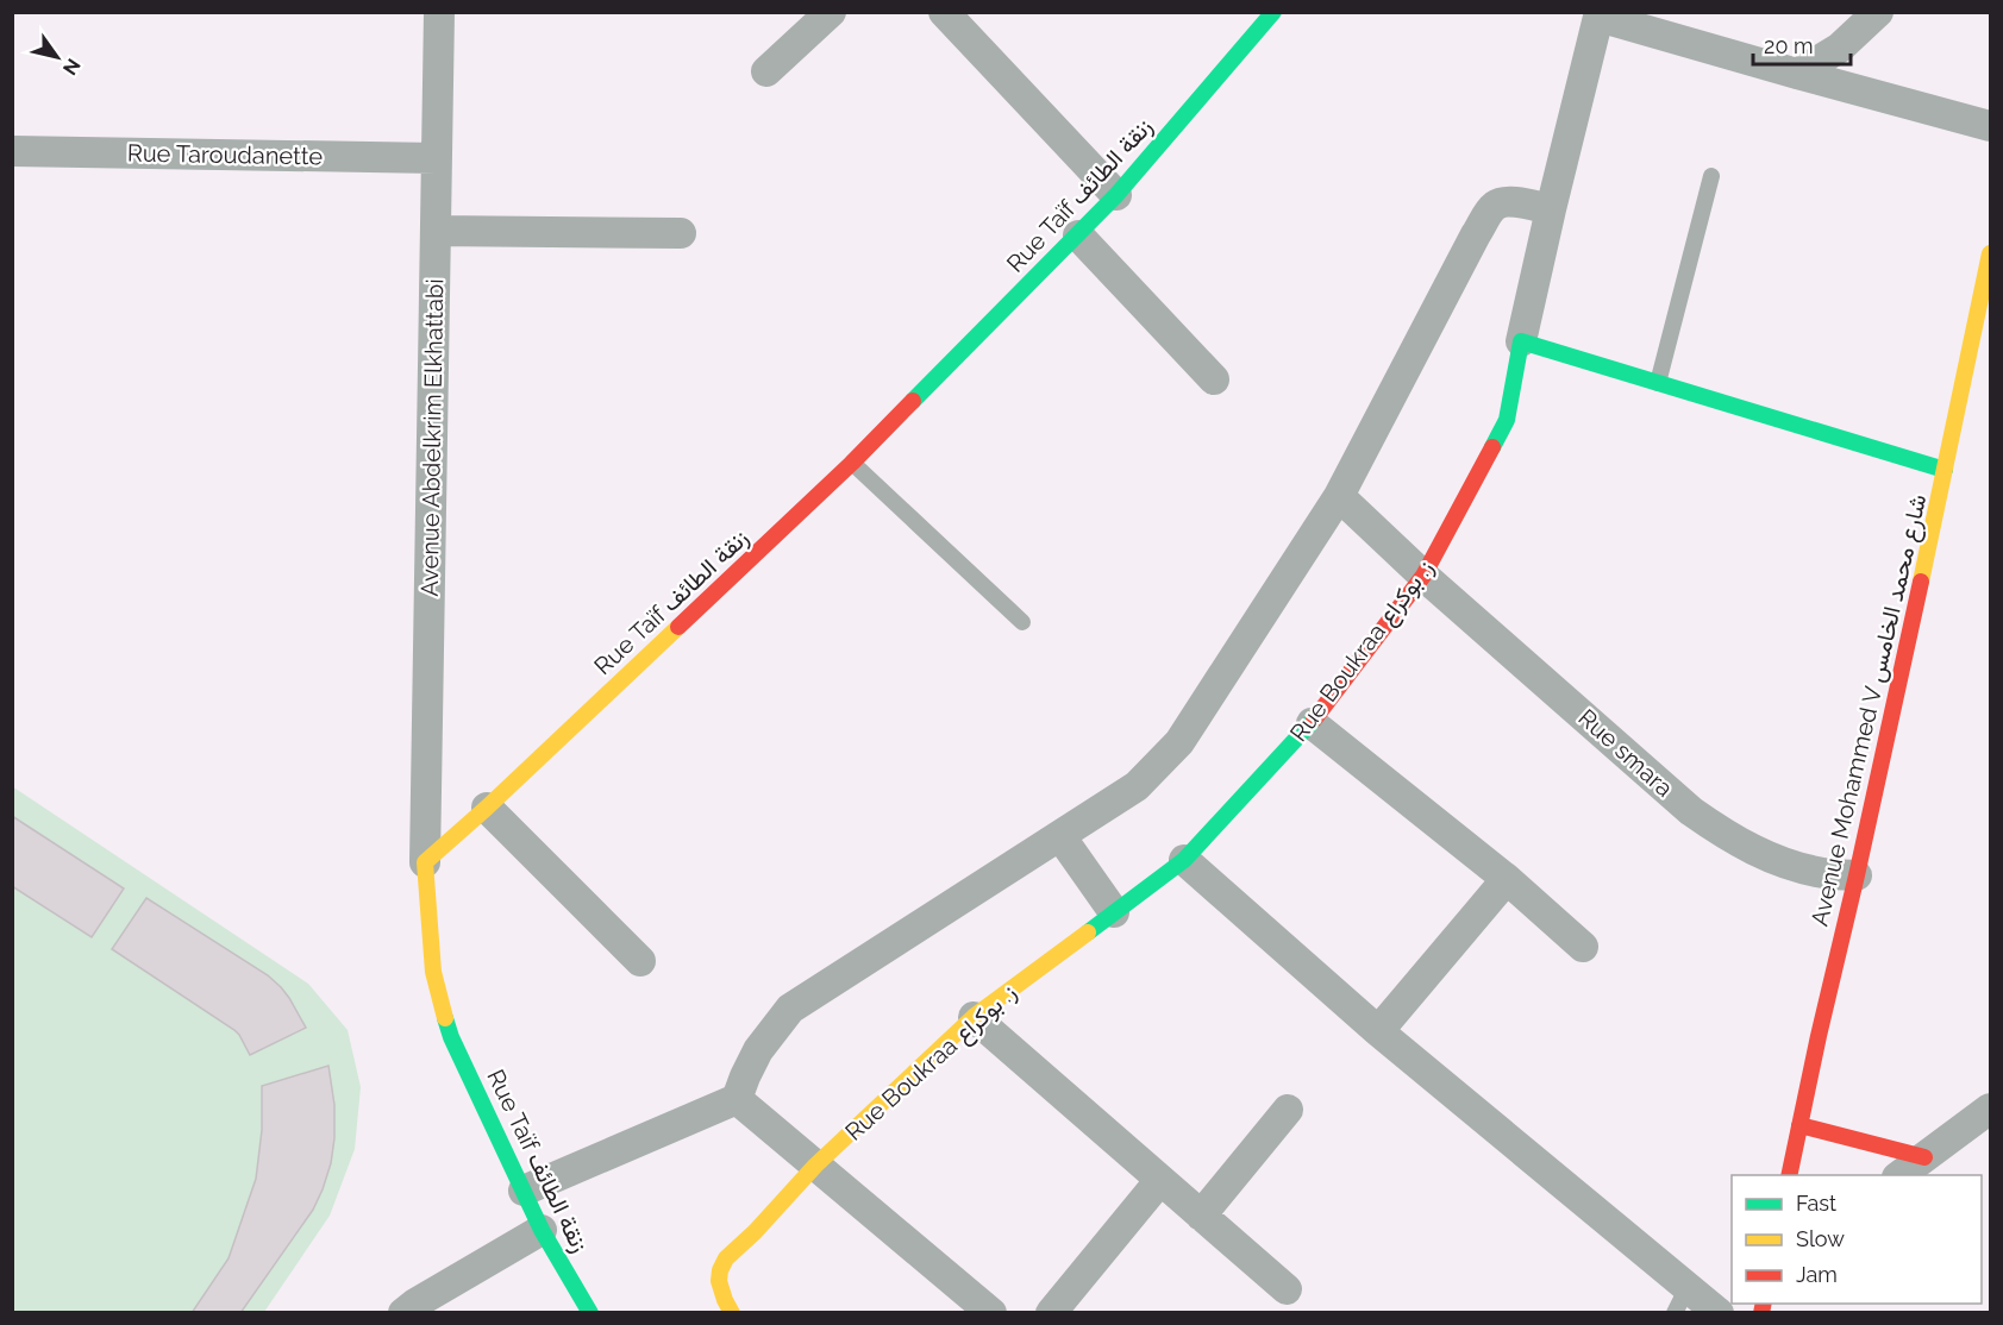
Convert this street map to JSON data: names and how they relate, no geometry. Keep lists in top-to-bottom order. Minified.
{"streets":{"street":["Rue Taroudanette","Rue Taïf زنقة الطائف","Avenue Abdelkrim Elkhattabi","Rue Boukraa ز. بوكراع","Avenue Mohammed V شارع محمد الخامس","Rue smara"]},"crossings":[["Rue Taroudanette","Avenue Abdelkrim Elkhattabi"],["Rue Taïf زنقة الطائف","Avenue Abdelkrim Elkhattabi"],["Rue Boukraa ز. بوكراع","Rue smara"],["Avenue Mohammed V شارع محمد الخامس","Rue smara"]],"legend":["Fast","Slow","Jam"],"scale_bar":"20 m","north":"bottom right"}
